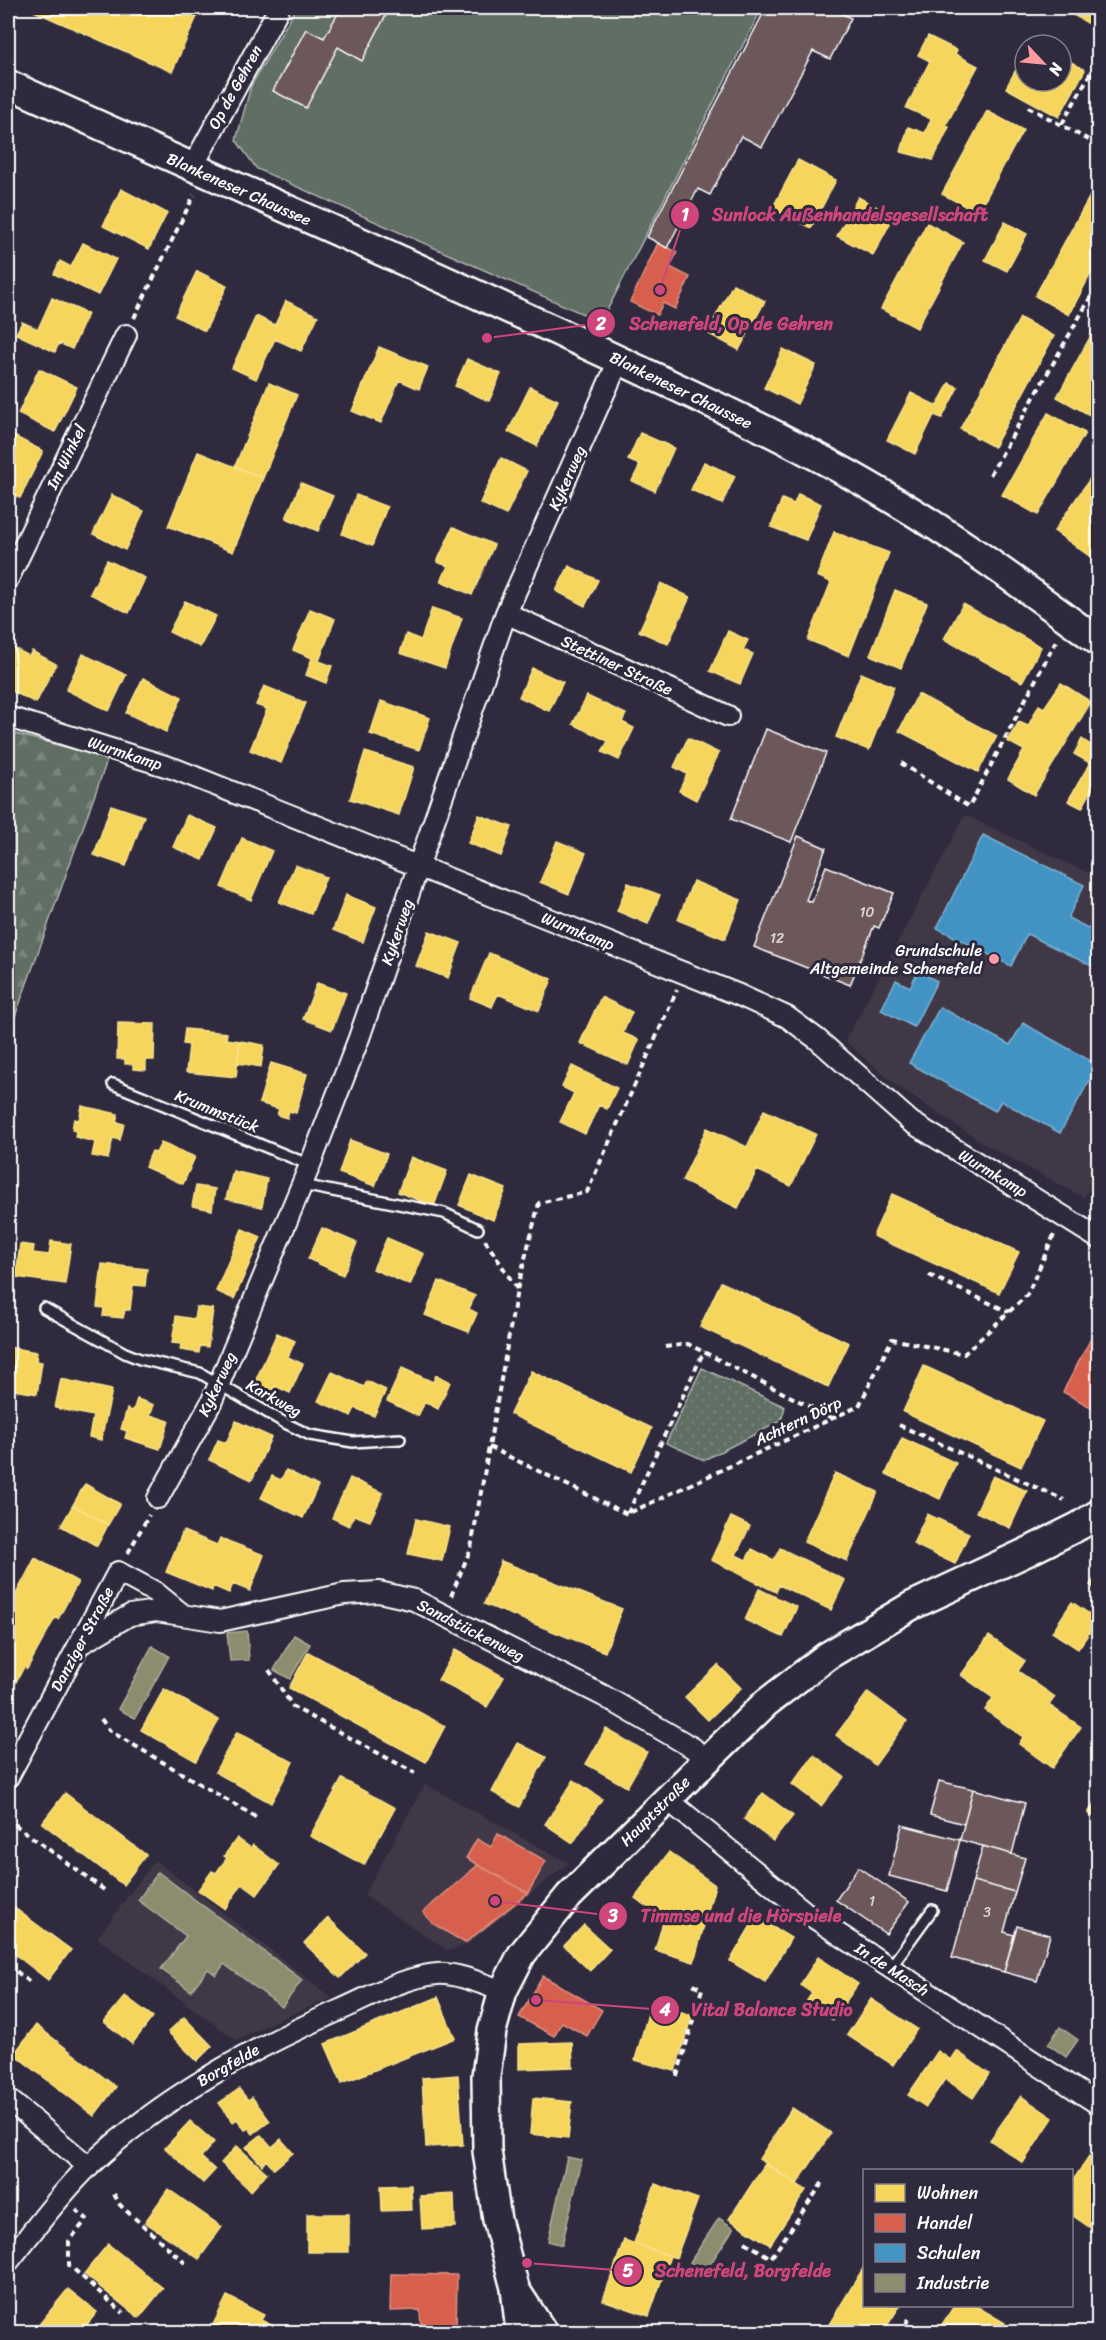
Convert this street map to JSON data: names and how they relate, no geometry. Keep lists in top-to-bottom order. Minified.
{"streets":{"main road":["Blankeneser Chaussee","Hauptstraße"],"street":["Op de Gehren","Im Winkel","Kykerweg","Stettiner Straße","Wurmkamp","Sandstückenweg","Danziger Straße","In de Masch","Borgfelde"],"lane":["Krummstück","Karkweg"],"path":["Achtern Dörp"]},"crossings":[["Op de Gehren","Blankeneser Chaussee"],["Blankeneser Chaussee","Kykerweg"],["Kykerweg","Stettiner Straße"],["Kykerweg","Wurmkamp"],["Kykerweg","Krummstück"],["Kykerweg","Karkweg"],["Wurmkamp","Achtern Dörp"],["Sandstückenweg","Danziger Straße"],["Sandstückenweg","Hauptstraße"],["Hauptstraße","In de Masch"],["Hauptstraße","Borgfelde"]],"places":["Sunlock Außenhandelsgesellschaft","Schenefeld, Op de Gehren","Grundschule Altgemeinde Schenefeld","Timmse und die Hörspiele","Vital Balance Studio","Schenefeld, Borgfelde"],"house_numbers":["10","12","1","3"],"legend":["Wohnen","Handel","Schulen","Industrie"],"north":"bottom right"}
